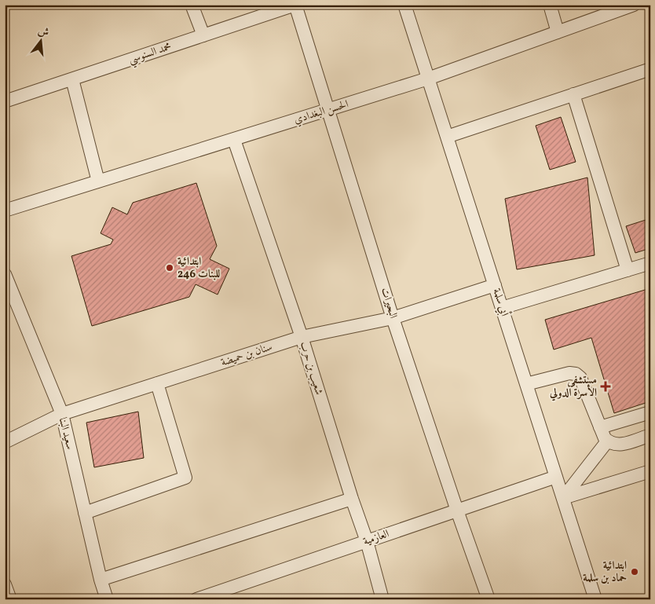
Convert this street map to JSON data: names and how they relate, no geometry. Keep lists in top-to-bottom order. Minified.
{"streets":{"street":["محمد السنوسي","الحسن البغدادي","أبي سلمة","البحيرات","سنان بن حميضة","شعيب بن حرب","سعيد البنا","العازمية"]},"crossings":[["محمد السنوسي","البحيرات"],["الحسن البغدادي","أبي سلمة"],["الحسن البغدادي","البحيرات"],["الحسن البغدادي","شعيب بن حرب"],["أبي سلمة","سنان بن حميضة"],["أبي سلمة","العازمية"],["البحيرات","سنان بن حميضة"],["البحيرات","العازمية"],["سنان بن حميضة","شعيب بن حرب"],["سنان بن حميضة","سعيد البنا"],["شعيب بن حرب","العازمية"]],"places":{"other":["ابتدائية 246 للبنات","ابتدائية حماد بن سلمة"],"health":["مستشفى الأسرة الدولي"]},"north":"top"}
